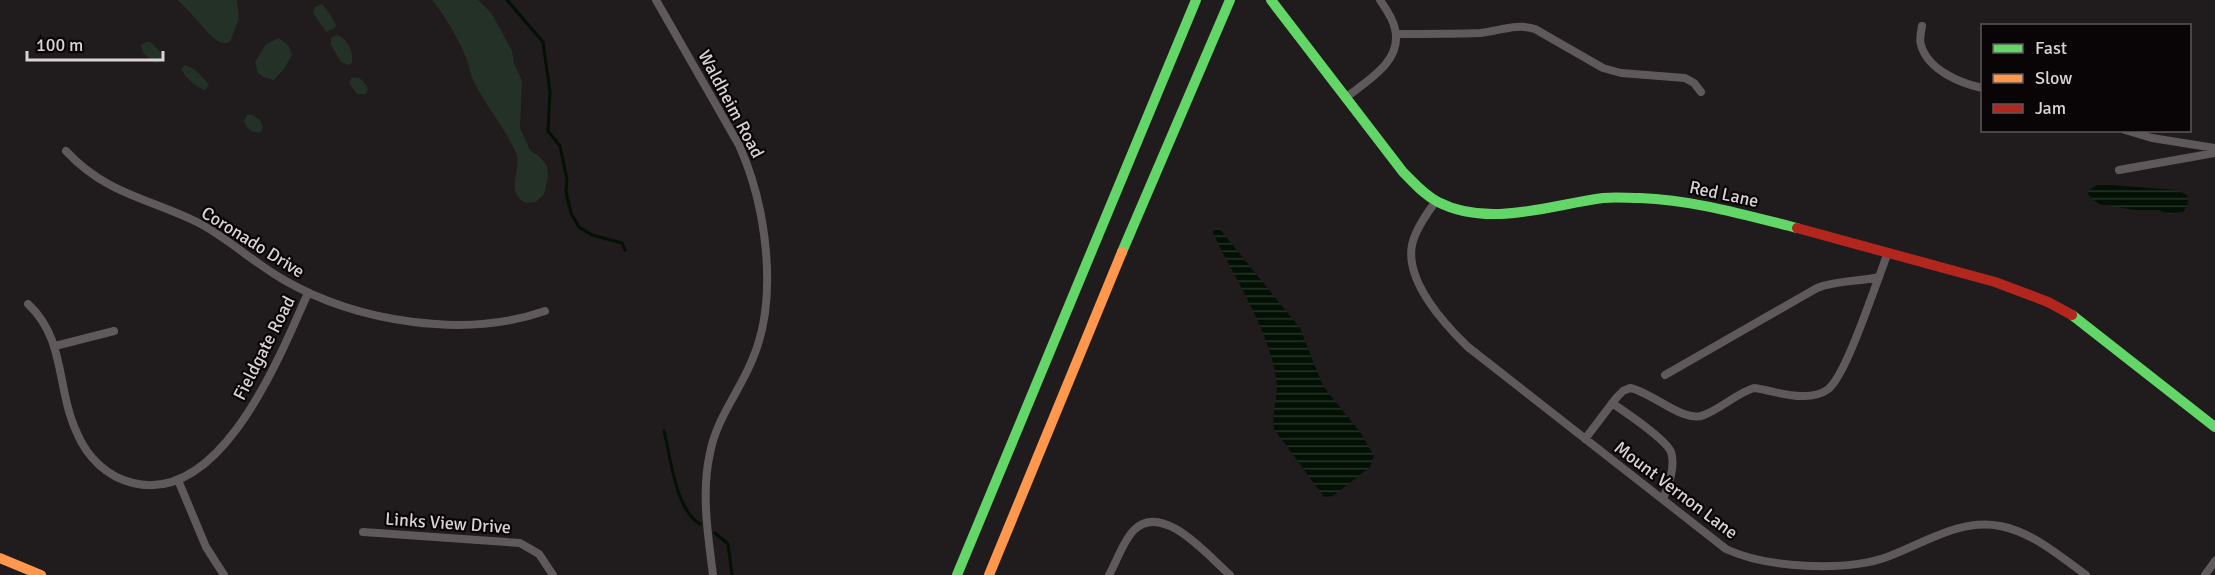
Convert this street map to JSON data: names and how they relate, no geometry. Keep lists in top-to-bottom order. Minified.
{"streets":{"main road":["Red Lane"],"street":["Waldheim Road","Coronado Drive","Fieldgate Road","Mount Vernon Lane","Links View Drive"]},"crossings":[["Red Lane","Mount Vernon Lane"],["Coronado Drive","Fieldgate Road"]],"legend":["Fast","Slow","Jam"],"scale_bar":"100 m"}
